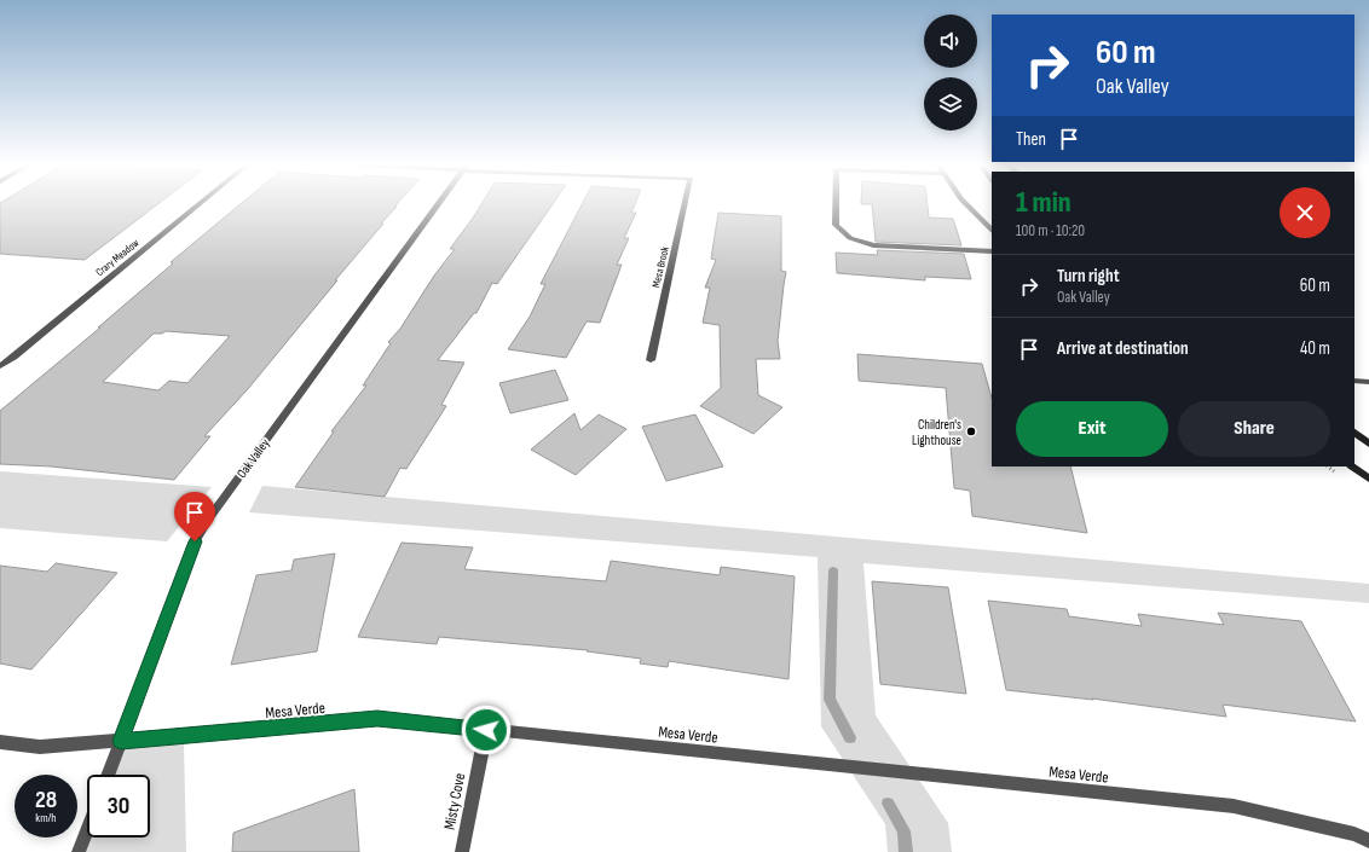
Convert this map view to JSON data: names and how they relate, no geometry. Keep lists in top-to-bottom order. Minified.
{"streets":{"street":["Crary Meadow","Mesa Brook","Oak Valley","Mesa Verde","Misty Cove"]},"crossings":[["Oak Valley","Mesa Verde"],["Mesa Verde","Misty Cove"]],"places":["Children's Lighthouse"],"page":{"turn":["60 m","Oak Valley"],"then":"Then","heading":["1 min","100 m · 10:20"],"list":[{"name":"Turn right","note":"Oak Valley","value":"60 m"},{"name":"Arrive at destination","value":"40 m"}],"buttons":["Exit","Share"],"speed":"28 km/h","limit":"30"}}
